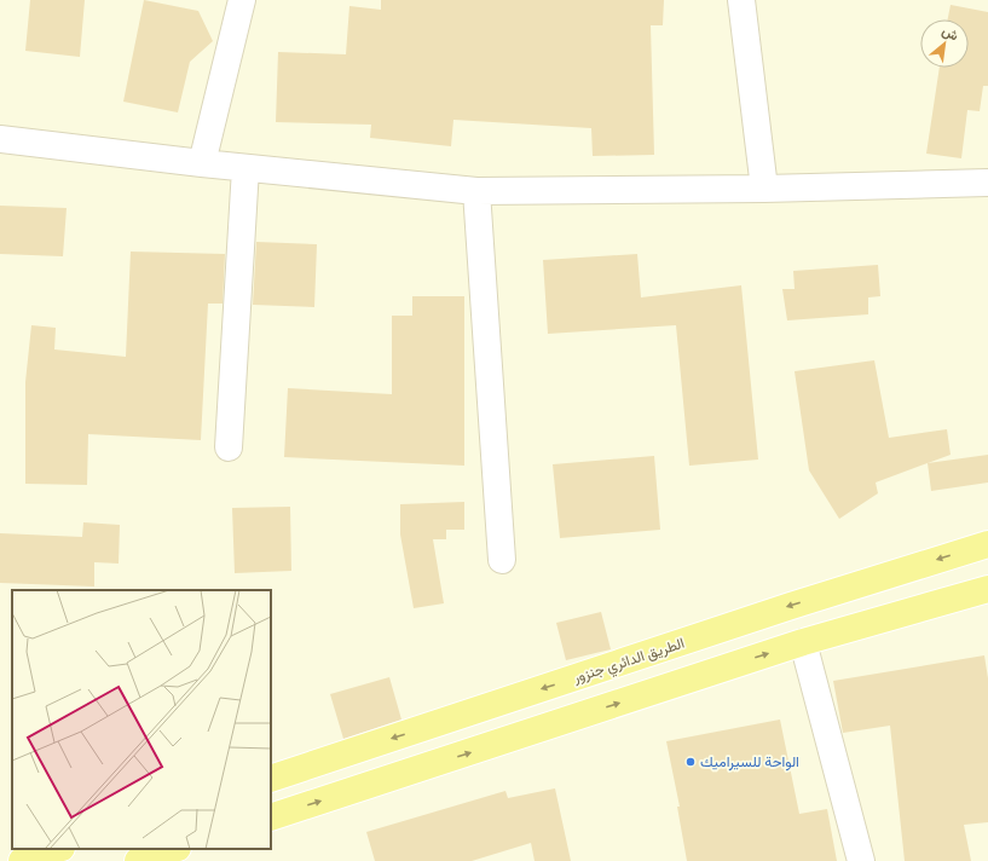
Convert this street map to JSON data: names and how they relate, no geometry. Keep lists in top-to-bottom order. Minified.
{"streets":{"main road":["الطريق الدائري جنزور"]},"places":["الواحة للسيراميك"],"north":"top right"}
